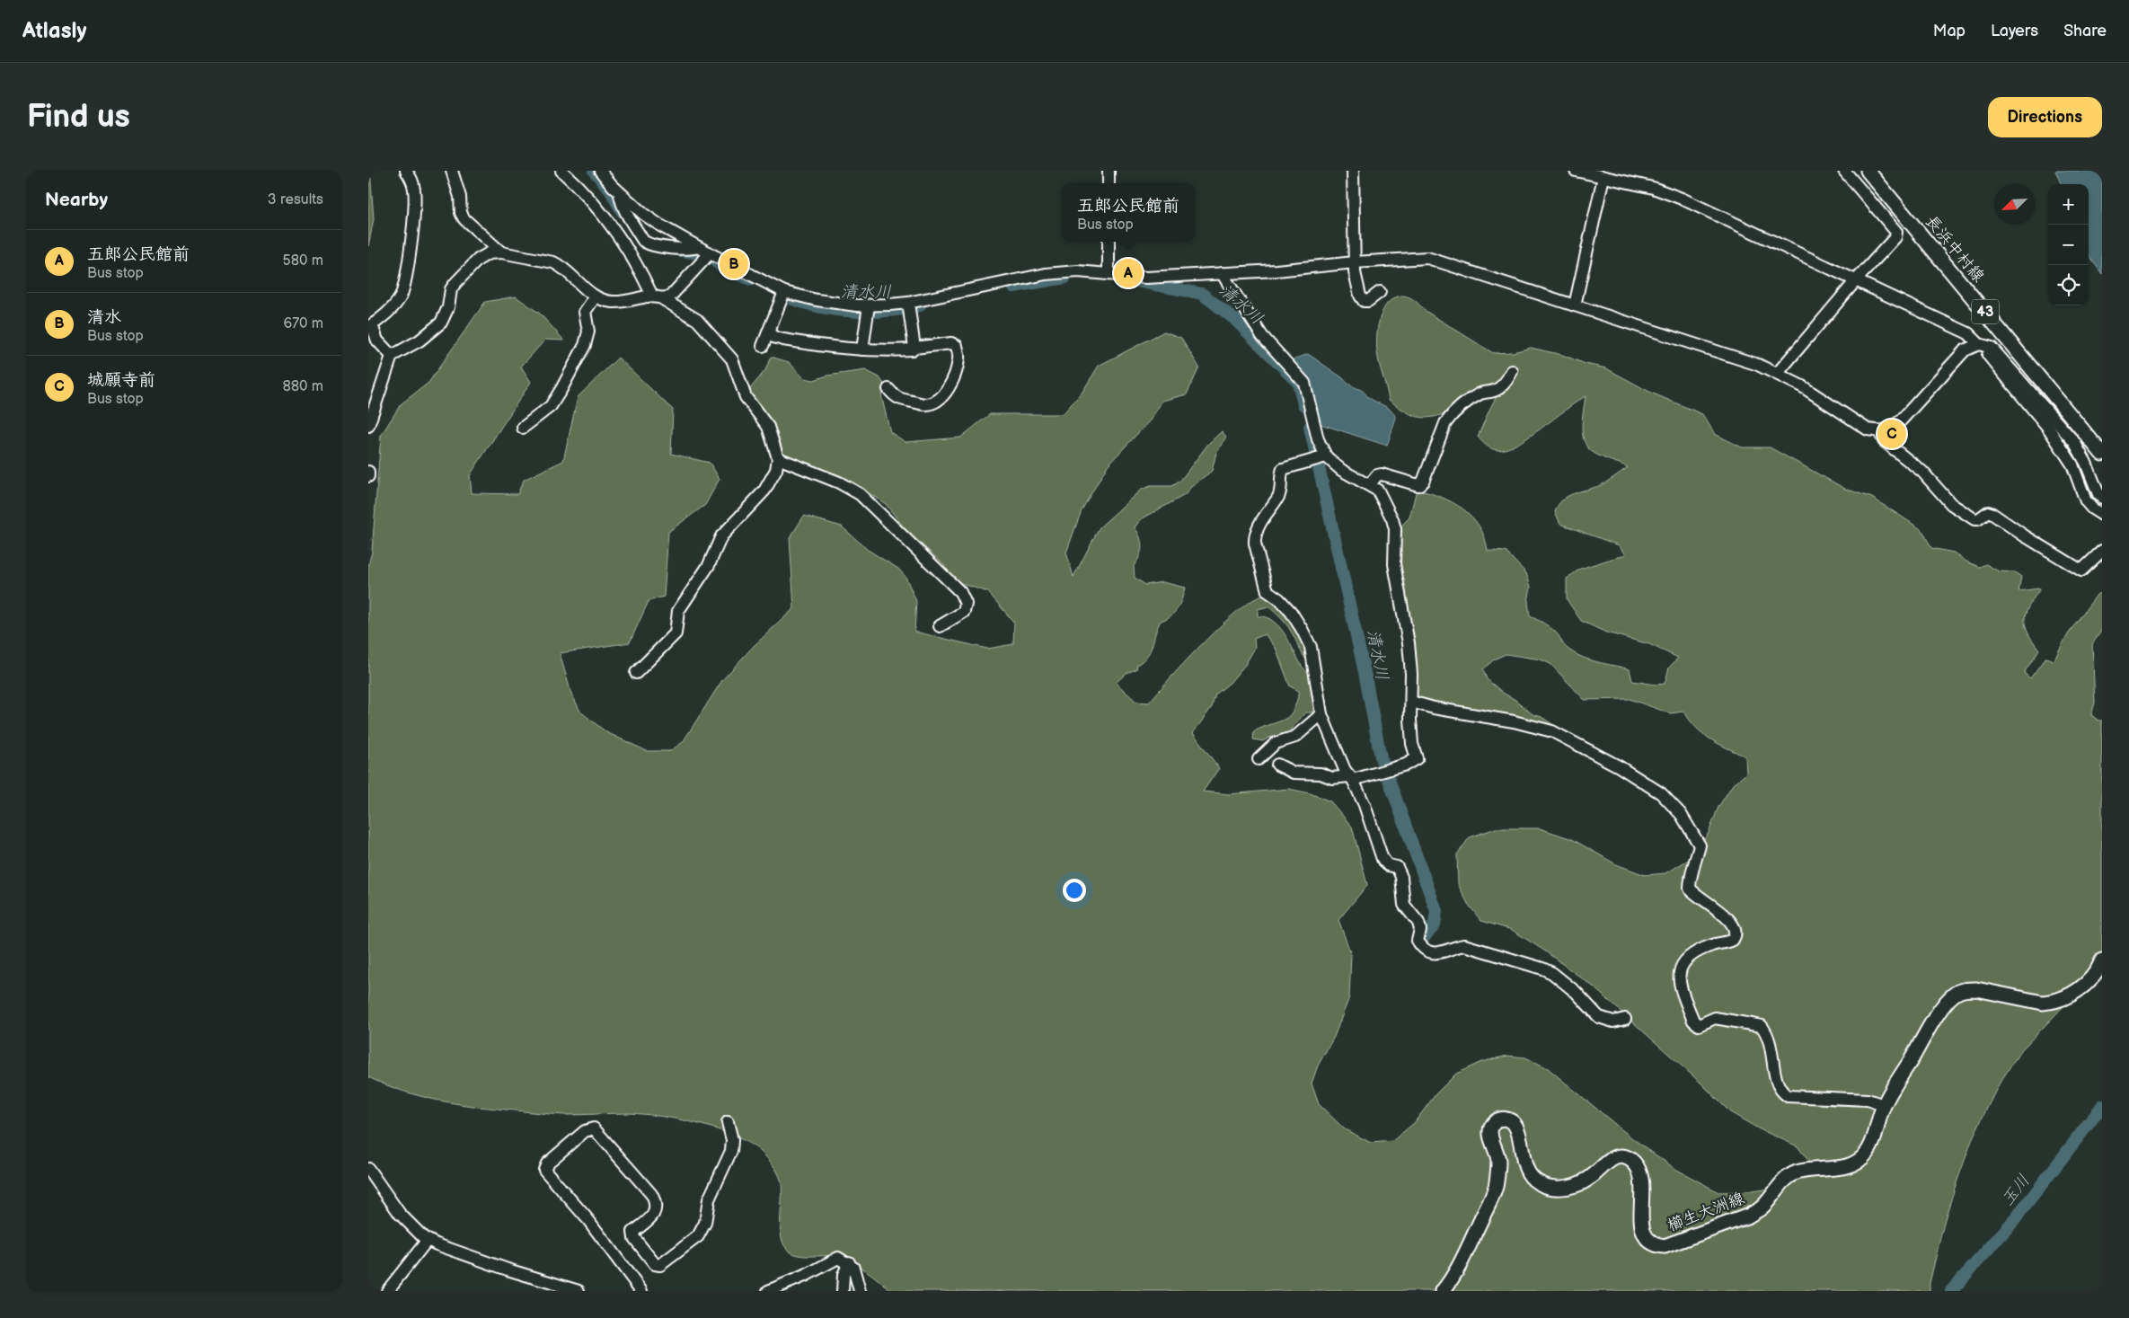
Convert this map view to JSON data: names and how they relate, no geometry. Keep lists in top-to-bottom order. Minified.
{"streets":{"main road":["長浜中村線","43","櫛生大洲線"]},"water":["清水川","玉川"],"north":"bottom left","page":{"header":"Atlasly","nav":["Map","Layers","Share"],"buttons":"Directions","title":"Find us","heading":["Nearby","3 results"],"popup":["五郎公民館前","Bus stop"],"map_buttons":["+","−"],"list":[{"mark":"A","name":"五郎公民館前","note":"Bus stop","value":"580 m"},{"mark":"B","name":"清水","note":"Bus stop","value":"670 m"},{"mark":"C","name":"城願寺前","note":"Bus stop","value":"880 m"}],"pins":["B","A","C"]}}
